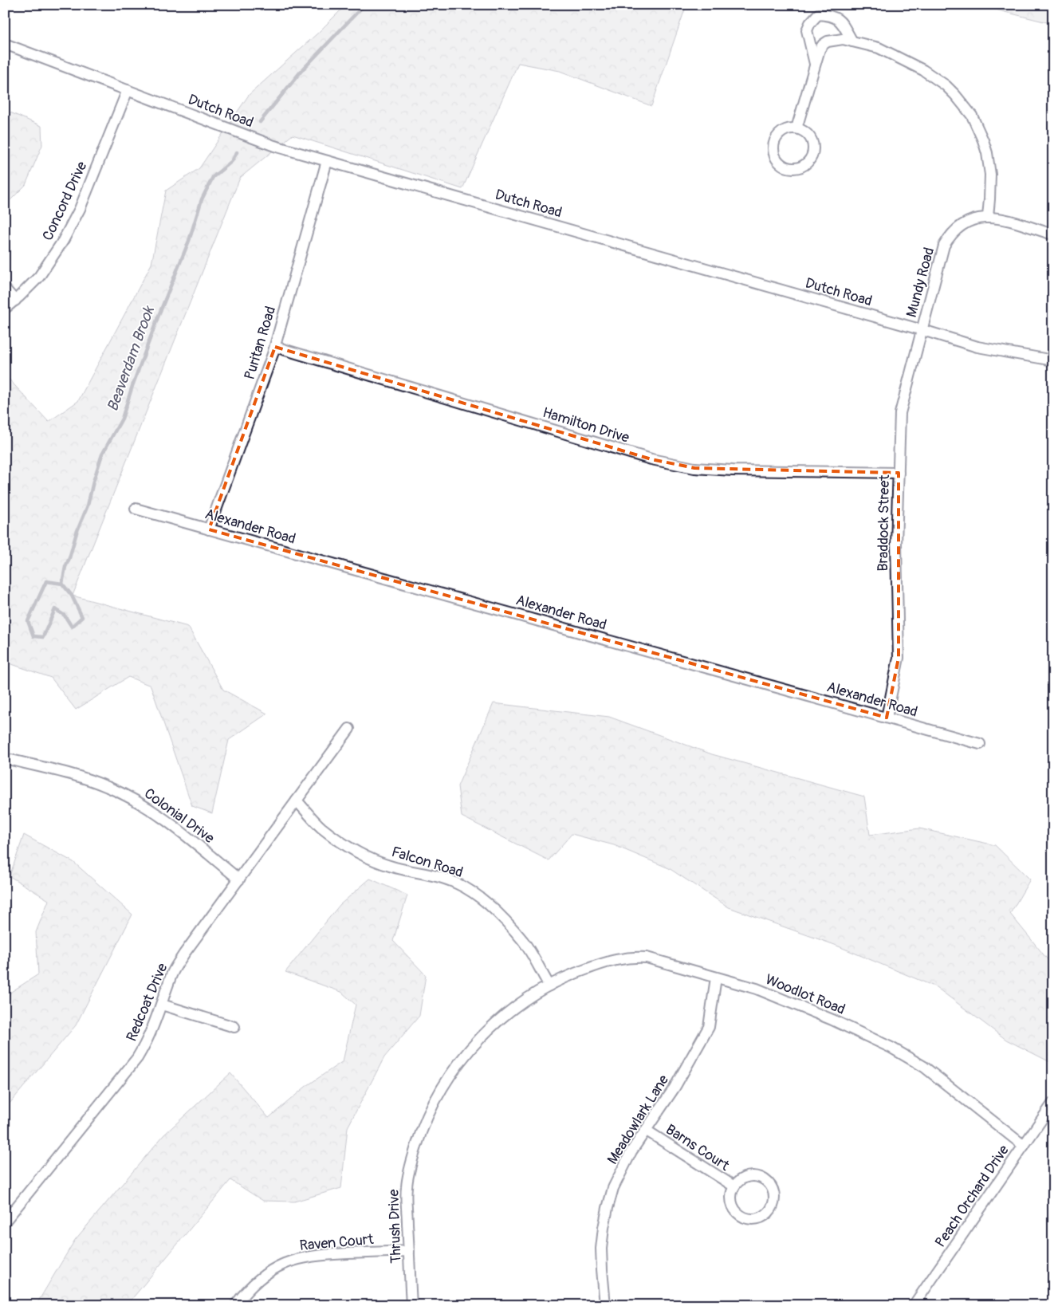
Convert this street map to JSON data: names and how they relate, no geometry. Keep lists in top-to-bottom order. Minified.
{"streets":{"street":["Dutch Road","Concord Drive","Mundy Road","Puritan Road","Hamilton Drive","Braddock Street","Alexander Road","Colonial Drive","Falcon Road","Woodlot Road","Redcoat Drive","Meadowlark Lane","Barns Court","Peach Orchard Drive","Thrush Drive","Raven Court"]},"crossings":[["Dutch Road","Concord Drive"],["Dutch Road","Mundy Road"],["Dutch Road","Puritan Road"],["Dutch Road","Braddock Street"],["Mundy Road","Braddock Street"],["Puritan Road","Hamilton Drive"],["Puritan Road","Alexander Road"],["Hamilton Drive","Braddock Street"],["Braddock Street","Alexander Road"],["Colonial Drive","Redcoat Drive"],["Falcon Road","Woodlot Road"],["Falcon Road","Redcoat Drive"],["Falcon Road","Thrush Drive"],["Woodlot Road","Meadowlark Lane"],["Woodlot Road","Peach Orchard Drive"],["Woodlot Road","Thrush Drive"],["Meadowlark Lane","Barns Court"],["Thrush Drive","Raven Court"]],"water":["Beaverdam Brook"]}
